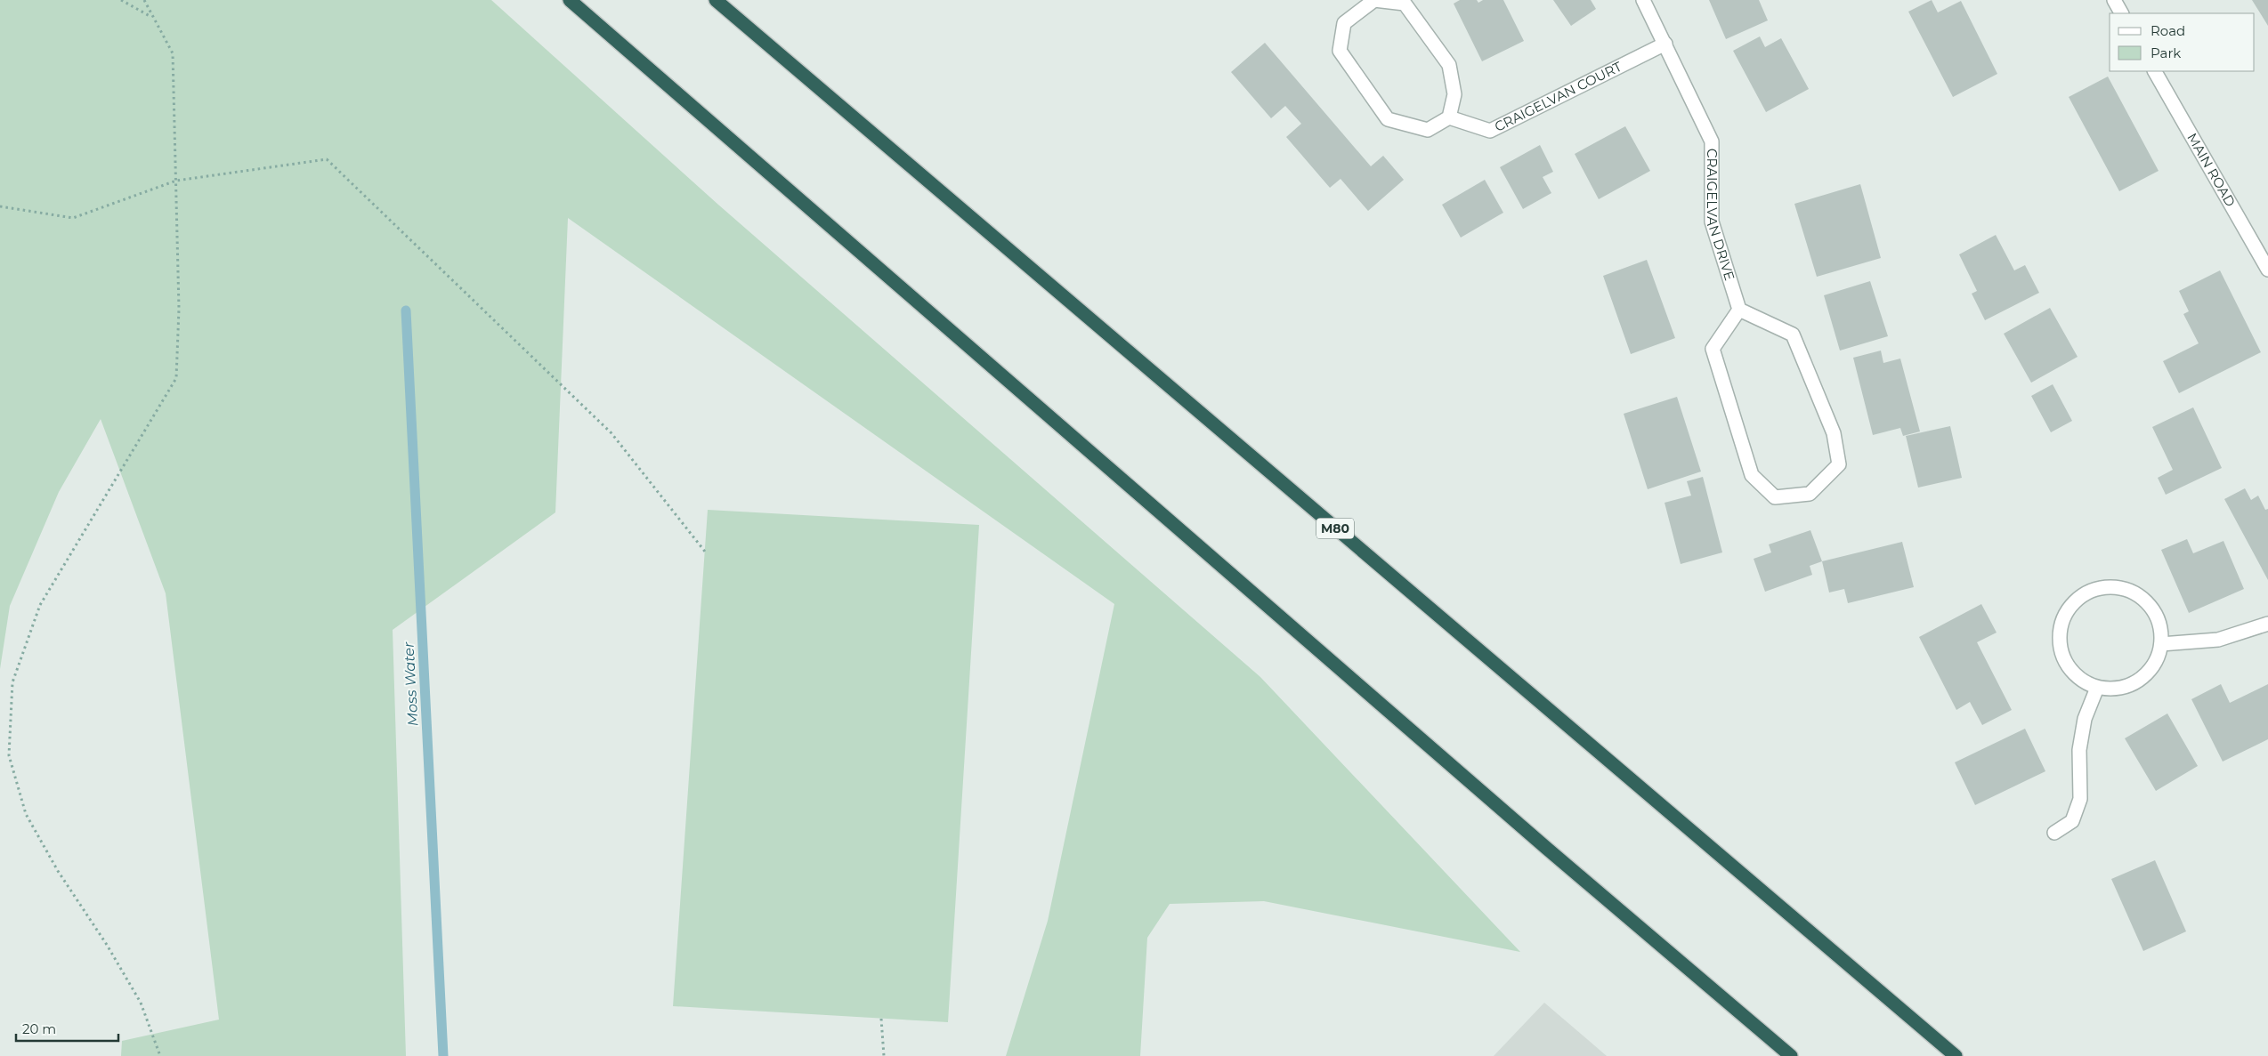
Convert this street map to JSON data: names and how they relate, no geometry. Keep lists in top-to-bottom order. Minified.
{"streets":{"highway":["M80"],"street":["CRAIGELVAN COURT","MAIN ROAD","CRAIGELVAN DRIVE"]},"crossings":[["CRAIGELVAN COURT","CRAIGELVAN DRIVE"]],"water":["Moss Water"],"legend":["Road","Park"],"scale_bar":"20 m"}
